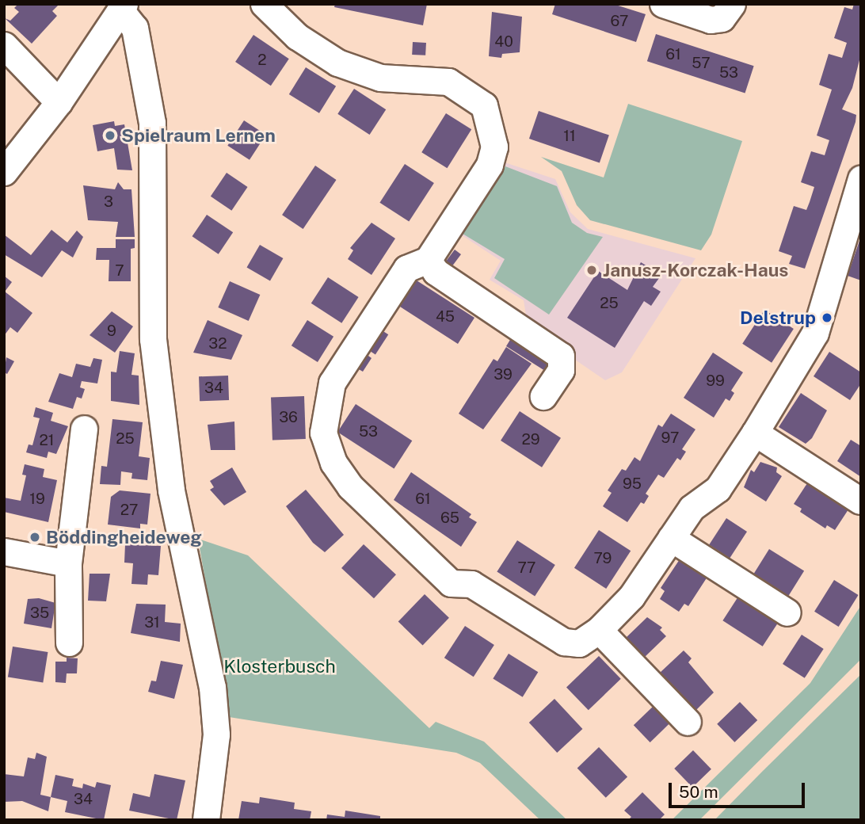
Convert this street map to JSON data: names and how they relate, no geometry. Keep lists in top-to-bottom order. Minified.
{"parks":["Klosterbusch"],"places":["Spielraum Lernen","Janusz-Korczak-Haus","Delstrup","Böddingheideweg"],"house_numbers":["67","40","61","2","57","53","11","3","7","25","45","9","32","39","99","34","36","53","97","25","29","21","95","19","61","27","65","79","77","35","31","34"],"scale_bar":"50 m"}
